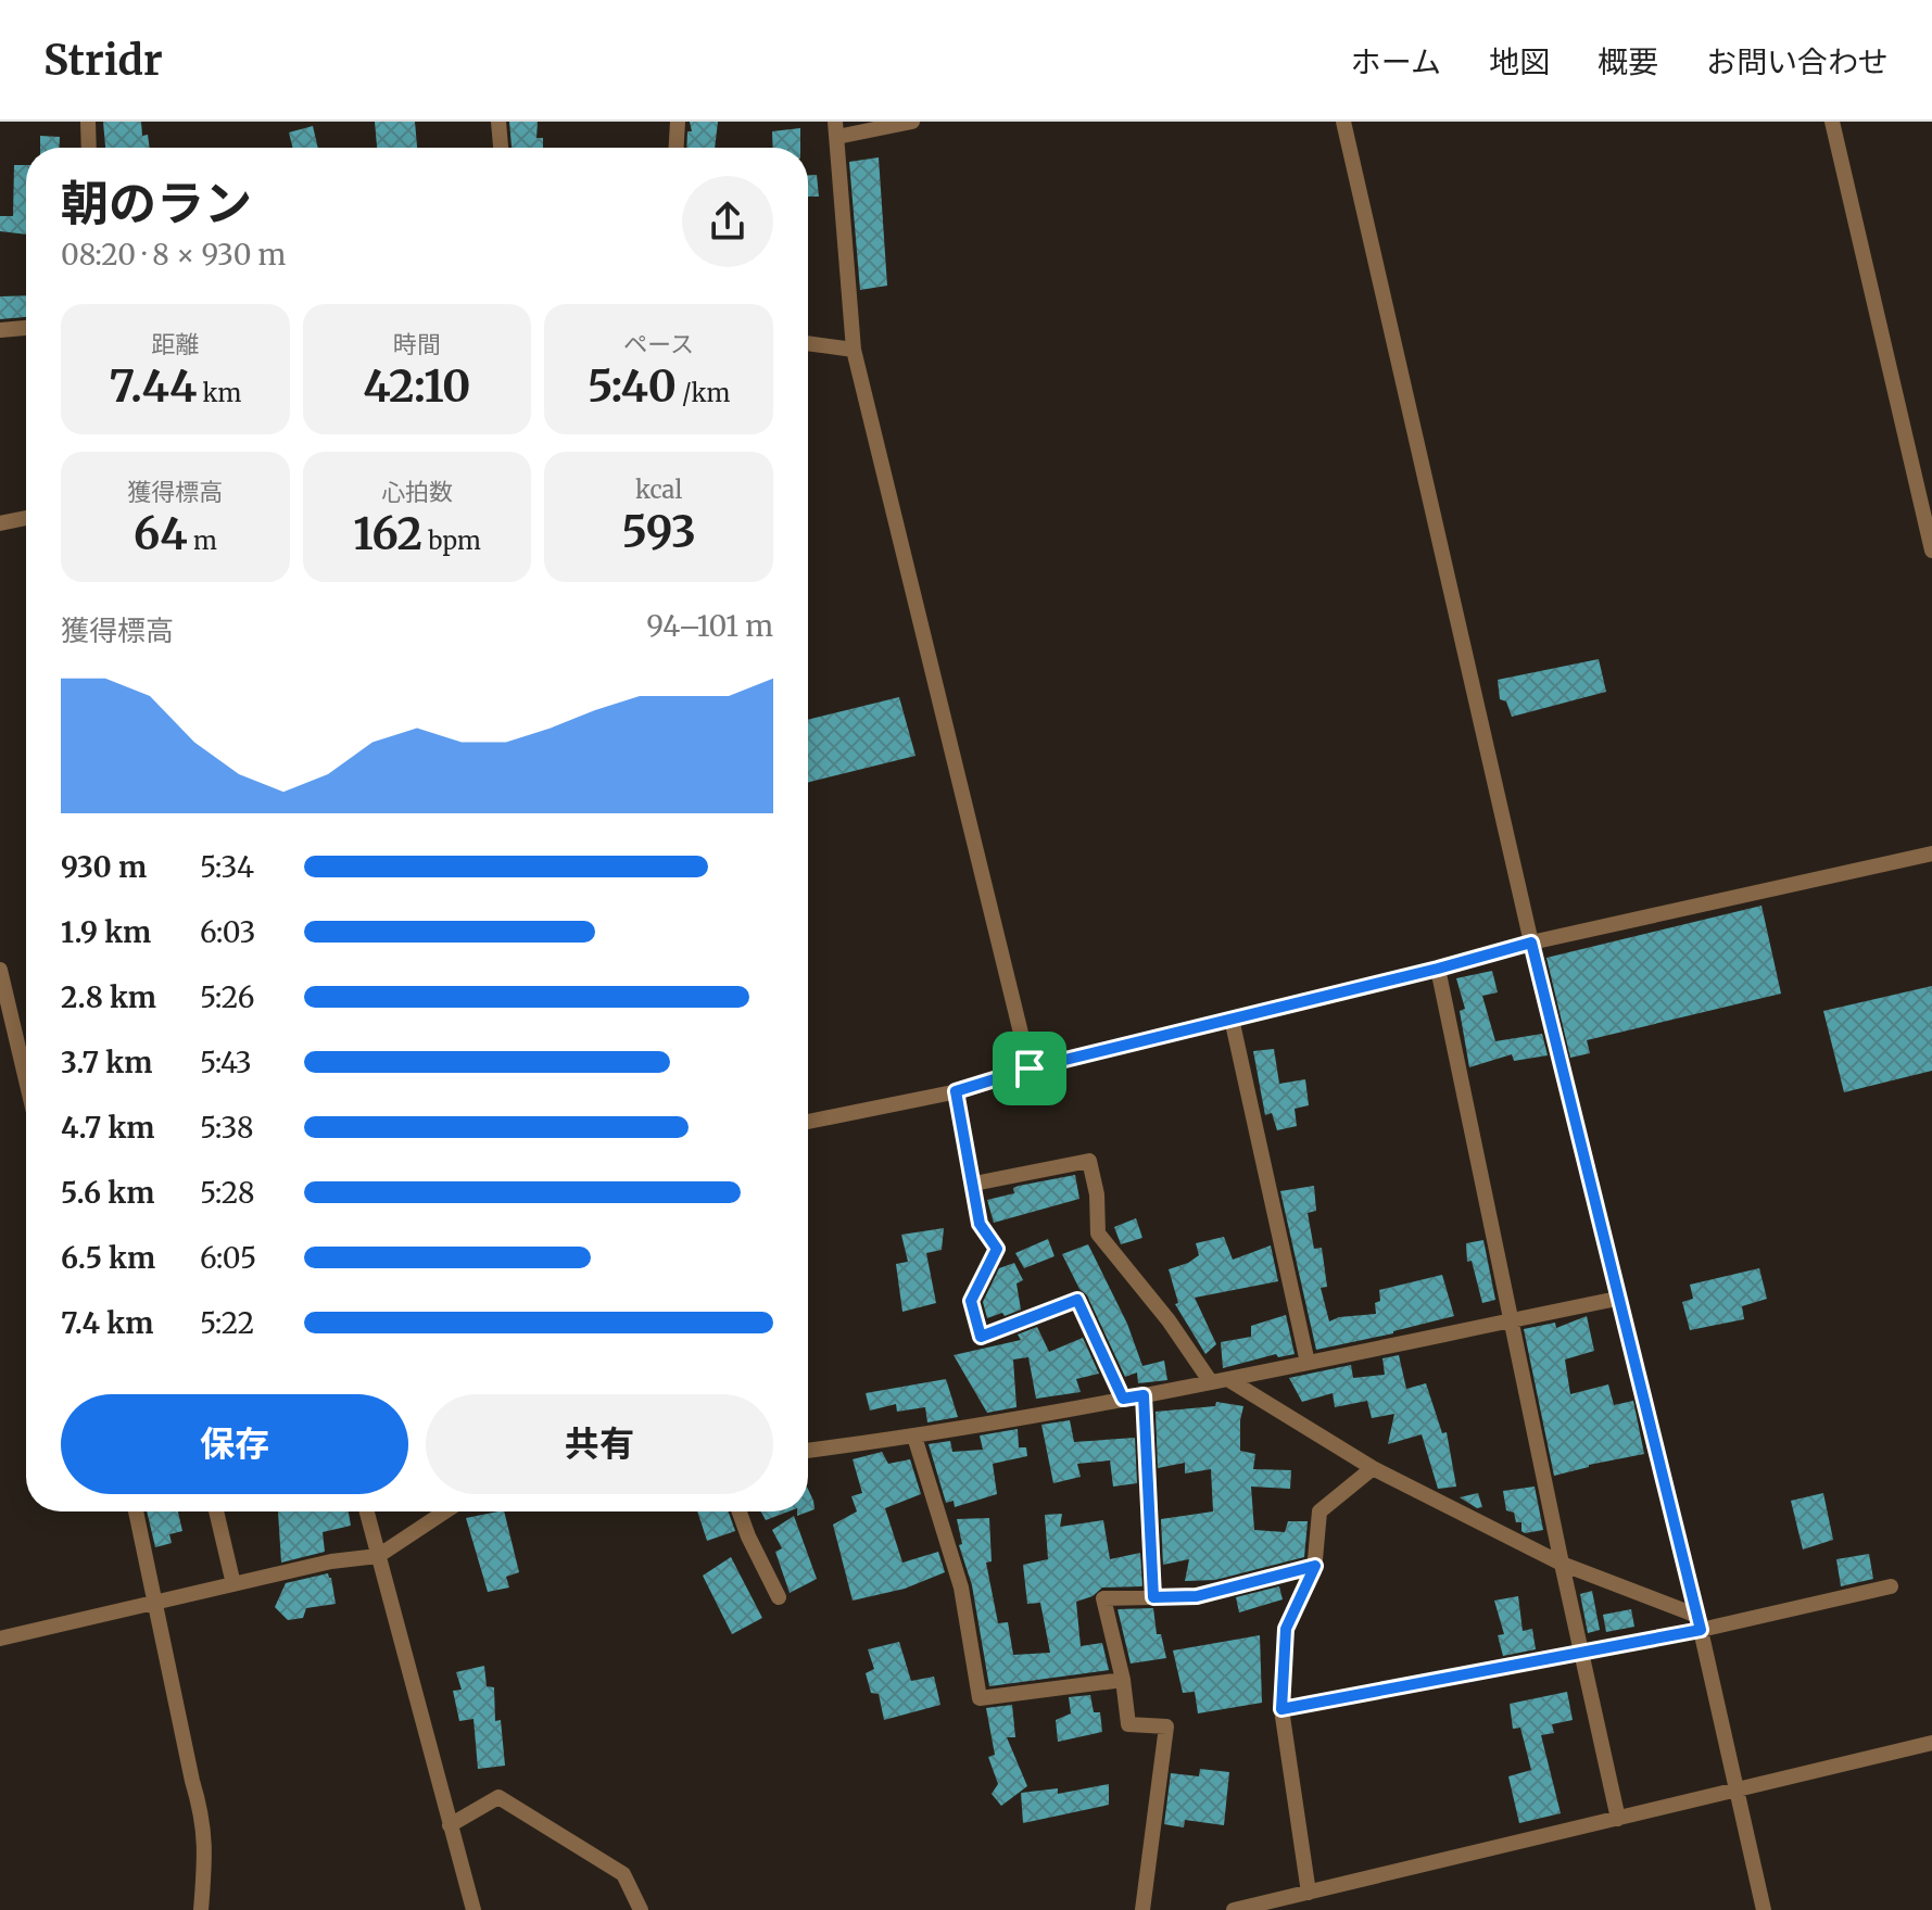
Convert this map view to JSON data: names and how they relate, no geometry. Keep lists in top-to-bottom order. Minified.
{"page":{"header":"Stridr","nav":["ホーム","地図","概要","お問い合わせ"],"heading":["朝のラン","08:20 · 8 × 930 m"],"stats":[["距離","7.44 km"],["時間","42:10"],["ペース","5:40 /km"],["獲得標高","64 m"],["心拍数","162 bpm"],["kcal","593"]],"chart":["獲得標高","94–101 m"],"list":[{"name":"930 m","note":"5:34"},{"name":"1.9 km","note":"6:03"},{"name":"2.8 km","note":"5:26"},{"name":"3.7 km","note":"5:43"},{"name":"4.7 km","note":"5:38"},{"name":"5.6 km","note":"5:28"},{"name":"6.5 km","note":"6:05"},{"name":"7.4 km","note":"5:22"}],"buttons":["保存","共有"]}}
